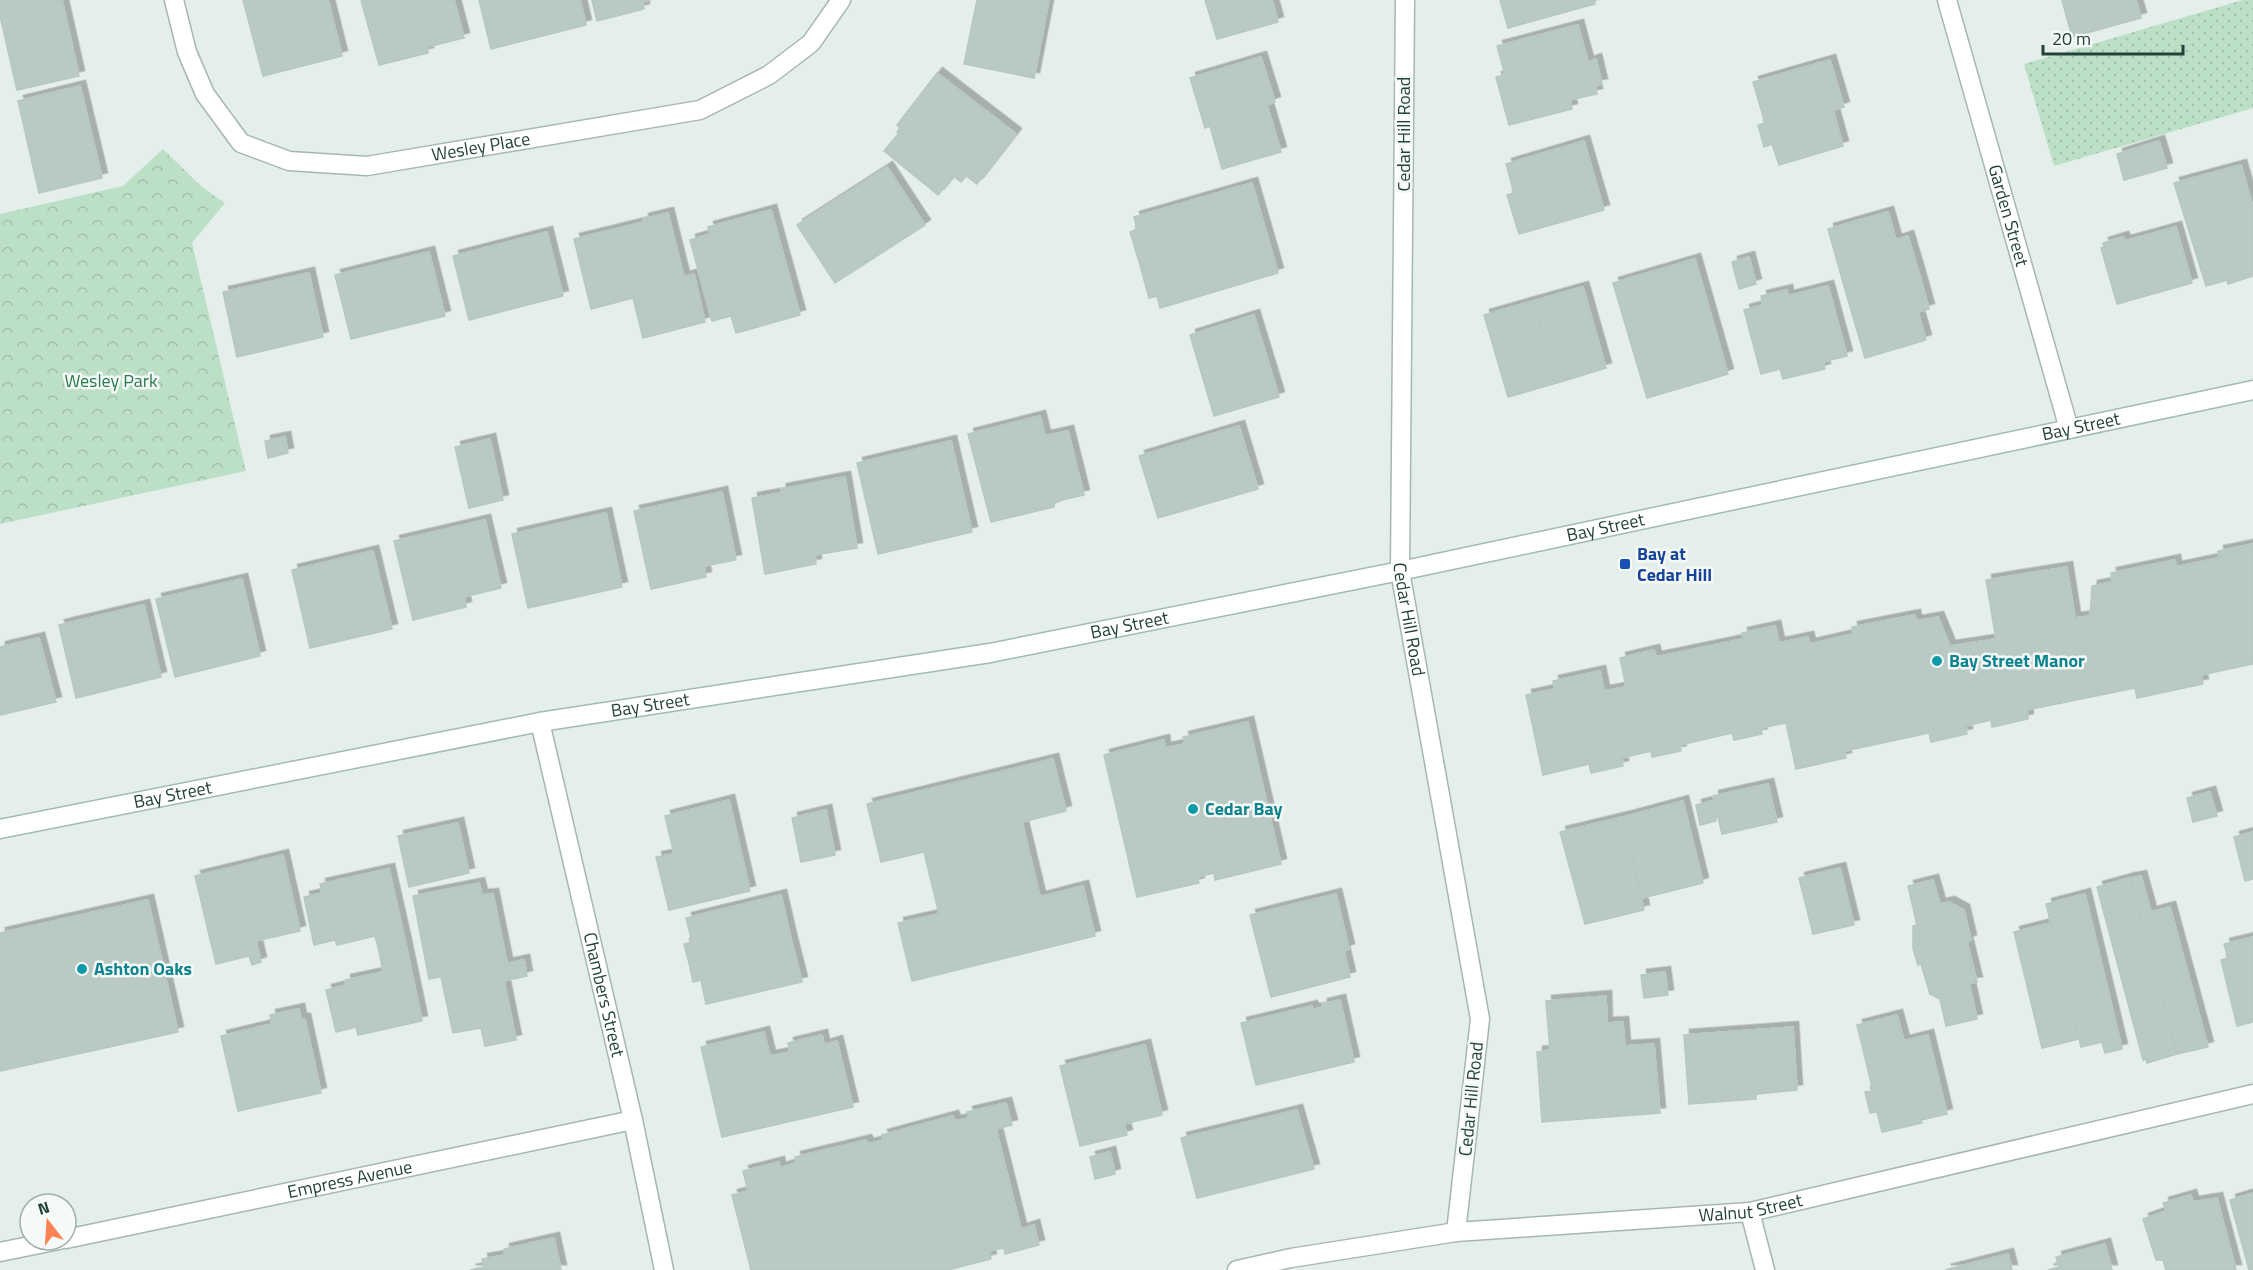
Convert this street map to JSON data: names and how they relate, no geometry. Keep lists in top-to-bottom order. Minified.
{"streets":{"street":["Cedar Hill Road","Wesley Place","Garden Street","Bay Street","Chambers Street","Empress Avenue","Walnut Street"]},"crossings":[["Cedar Hill Road","Bay Street"],["Cedar Hill Road","Walnut Street"],["Garden Street","Bay Street"],["Bay Street","Chambers Street"],["Chambers Street","Empress Avenue"]],"parks":["Wesley Park"],"places":{"transit":["Bay at Cedar Hill"],"other":["Bay Street Manor","Cedar Bay","Ashton Oaks"]},"scale_bar":"20 m","north":"top"}
